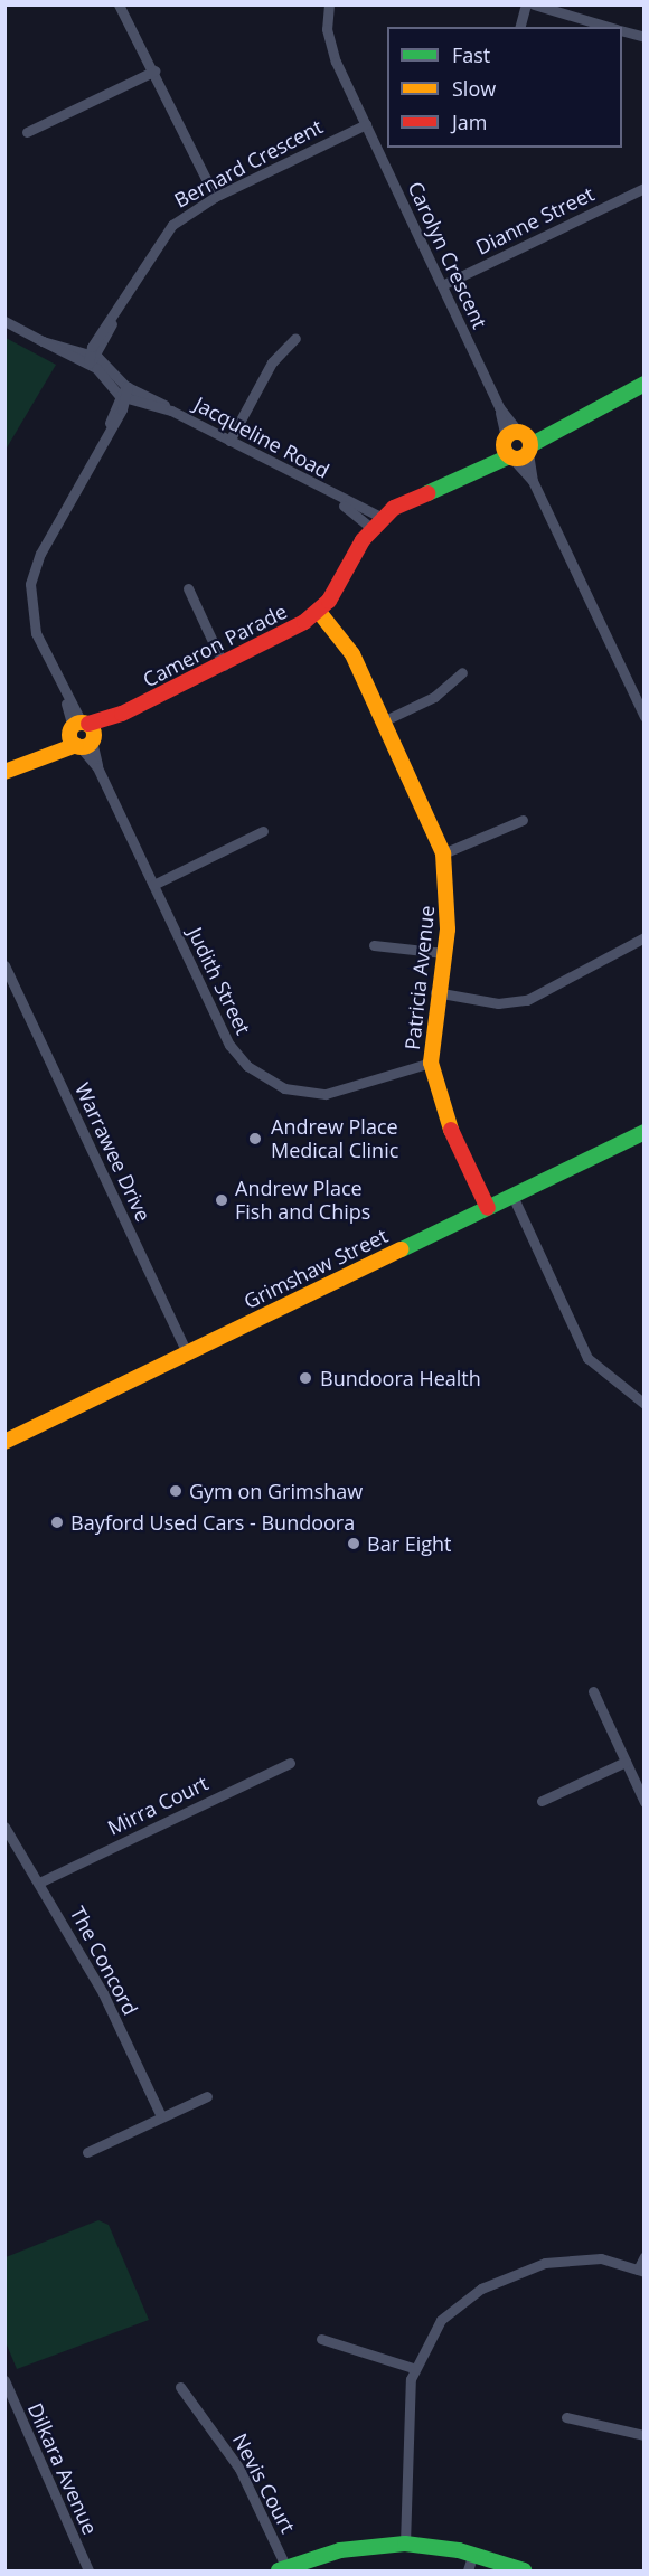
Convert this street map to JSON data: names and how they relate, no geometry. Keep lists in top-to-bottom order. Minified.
{"streets":{"street":["Bernard Crescent","Dianne Street","Carolyn Crescent","Jacqueline Road","Cameron Parade","Patricia Avenue","Judith Street","Warrawee Drive","Grimshaw Street","Mirra Court","The Concord","Dilkara Avenue","Nevis Court"]},"crossings":[["Bernard Crescent","Carolyn Crescent"],["Bernard Crescent","Jacqueline Road"],["Dianne Street","Carolyn Crescent"],["Carolyn Crescent","Cameron Parade"],["Jacqueline Road","Cameron Parade"],["Jacqueline Road","Judith Street"],["Cameron Parade","Patricia Avenue"],["Cameron Parade","Judith Street"],["Patricia Avenue","Judith Street"],["Patricia Avenue","Grimshaw Street"],["Warrawee Drive","Grimshaw Street"],["Mirra Court","The Concord"]],"places":["Andrew Place Medical Clinic","Andrew Place Fish and Chips","Bundoora Health","Gym on Grimshaw","Bayford Used Cars - Bundoora","Bar Eight"],"legend":["Fast","Slow","Jam"]}
